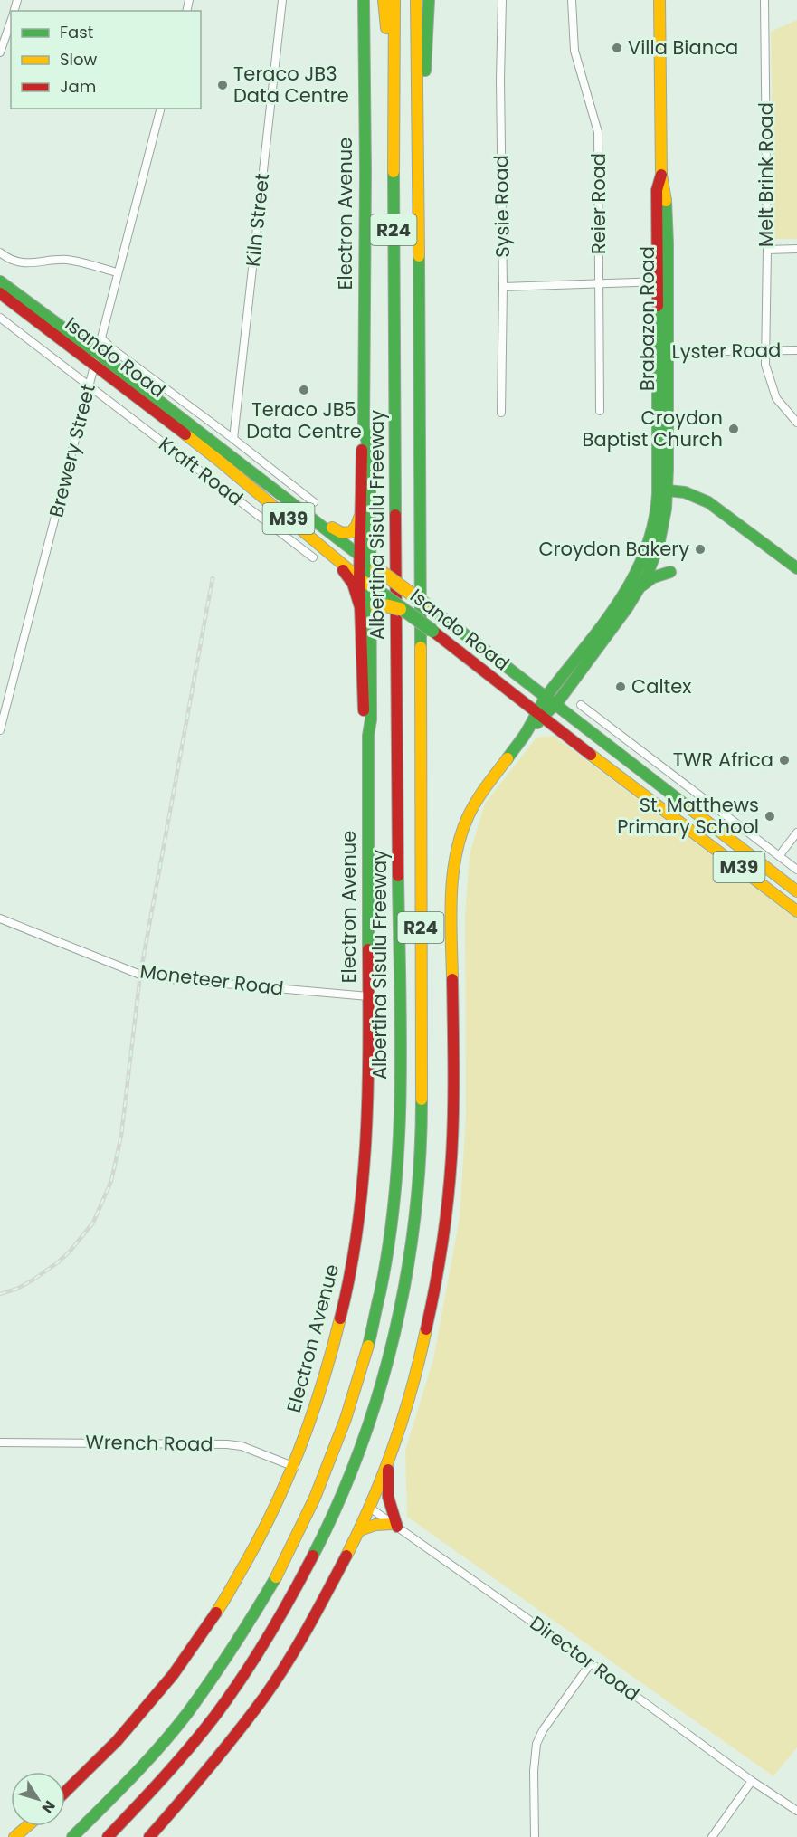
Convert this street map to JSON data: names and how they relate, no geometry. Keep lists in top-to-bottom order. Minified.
{"streets":{"main road":["Electron Avenue","R24","Brabazon Road","Isando Road","M39","Albertina Sisulu Freeway"],"street":["Melt Brink Road","Reier Road","Sysie Road","Kiln Street","Lyster Road","Brewery Street","Kraft Road","Moneteer Road","Wrench Road","Director Road"]},"crossings":[["Melt Brink Road","Lyster Road"],["Electron Avenue","Isando Road"],["Electron Avenue","Moneteer Road"],["Electron Avenue","Wrench Road"],["Brabazon Road","Lyster Road"],["Brabazon Road","Isando Road"],["Brabazon Road","Director Road"],["Isando Road","Brewery Street"],["Isando Road","Kraft Road"],["Brewery Street","Kraft Road"]],"places":["Villa Bianca","Teraco JB3 Data Centre","Teraco JB5 Data Centre","Croydon Baptist Church","Croydon Bakery","Caltex","TWR Africa","St. Matthews Primary School"],"legend":["Fast","Slow","Jam"],"north":"bottom right"}
